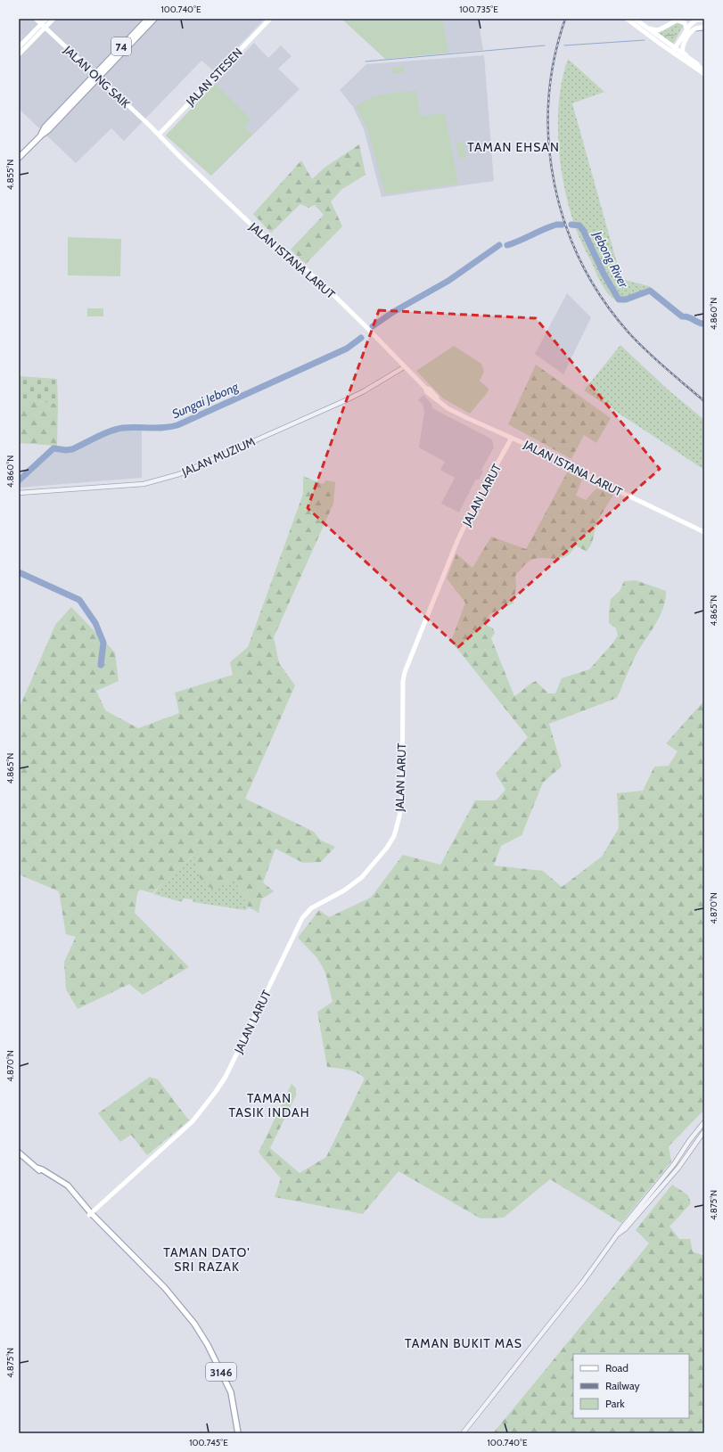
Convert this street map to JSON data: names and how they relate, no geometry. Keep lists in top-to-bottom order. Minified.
{"streets":{"main road":["74","JALAN ONG SAIK","JALAN STESEN","JALAN ISTANA LARUT","JALAN LARUT","3146"],"street":["JALAN MUZIUM"]},"crossings":[["74","JALAN ONG SAIK"],["JALAN ONG SAIK","JALAN STESEN"],["JALAN ONG SAIK","JALAN ISTANA LARUT"],["JALAN STESEN","JALAN ISTANA LARUT"],["JALAN ISTANA LARUT","JALAN MUZIUM"],["JALAN ISTANA LARUT","JALAN LARUT"],["JALAN LARUT","3146"]],"districts":["TAMAN EHSAN","TAMAN TASIK INDAH","TAMAN DATO' SRI RAZAK","TAMAN BUKIT MAS"],"water":["Jebong River","Sungai Jebong"],"legend":["Road","Railway","Park"],"coordinates":["100.740°E","100.735°E","4.855°N","4.860°N","4.865°N","4.870°N","4.875°N","100.745°E"]}
